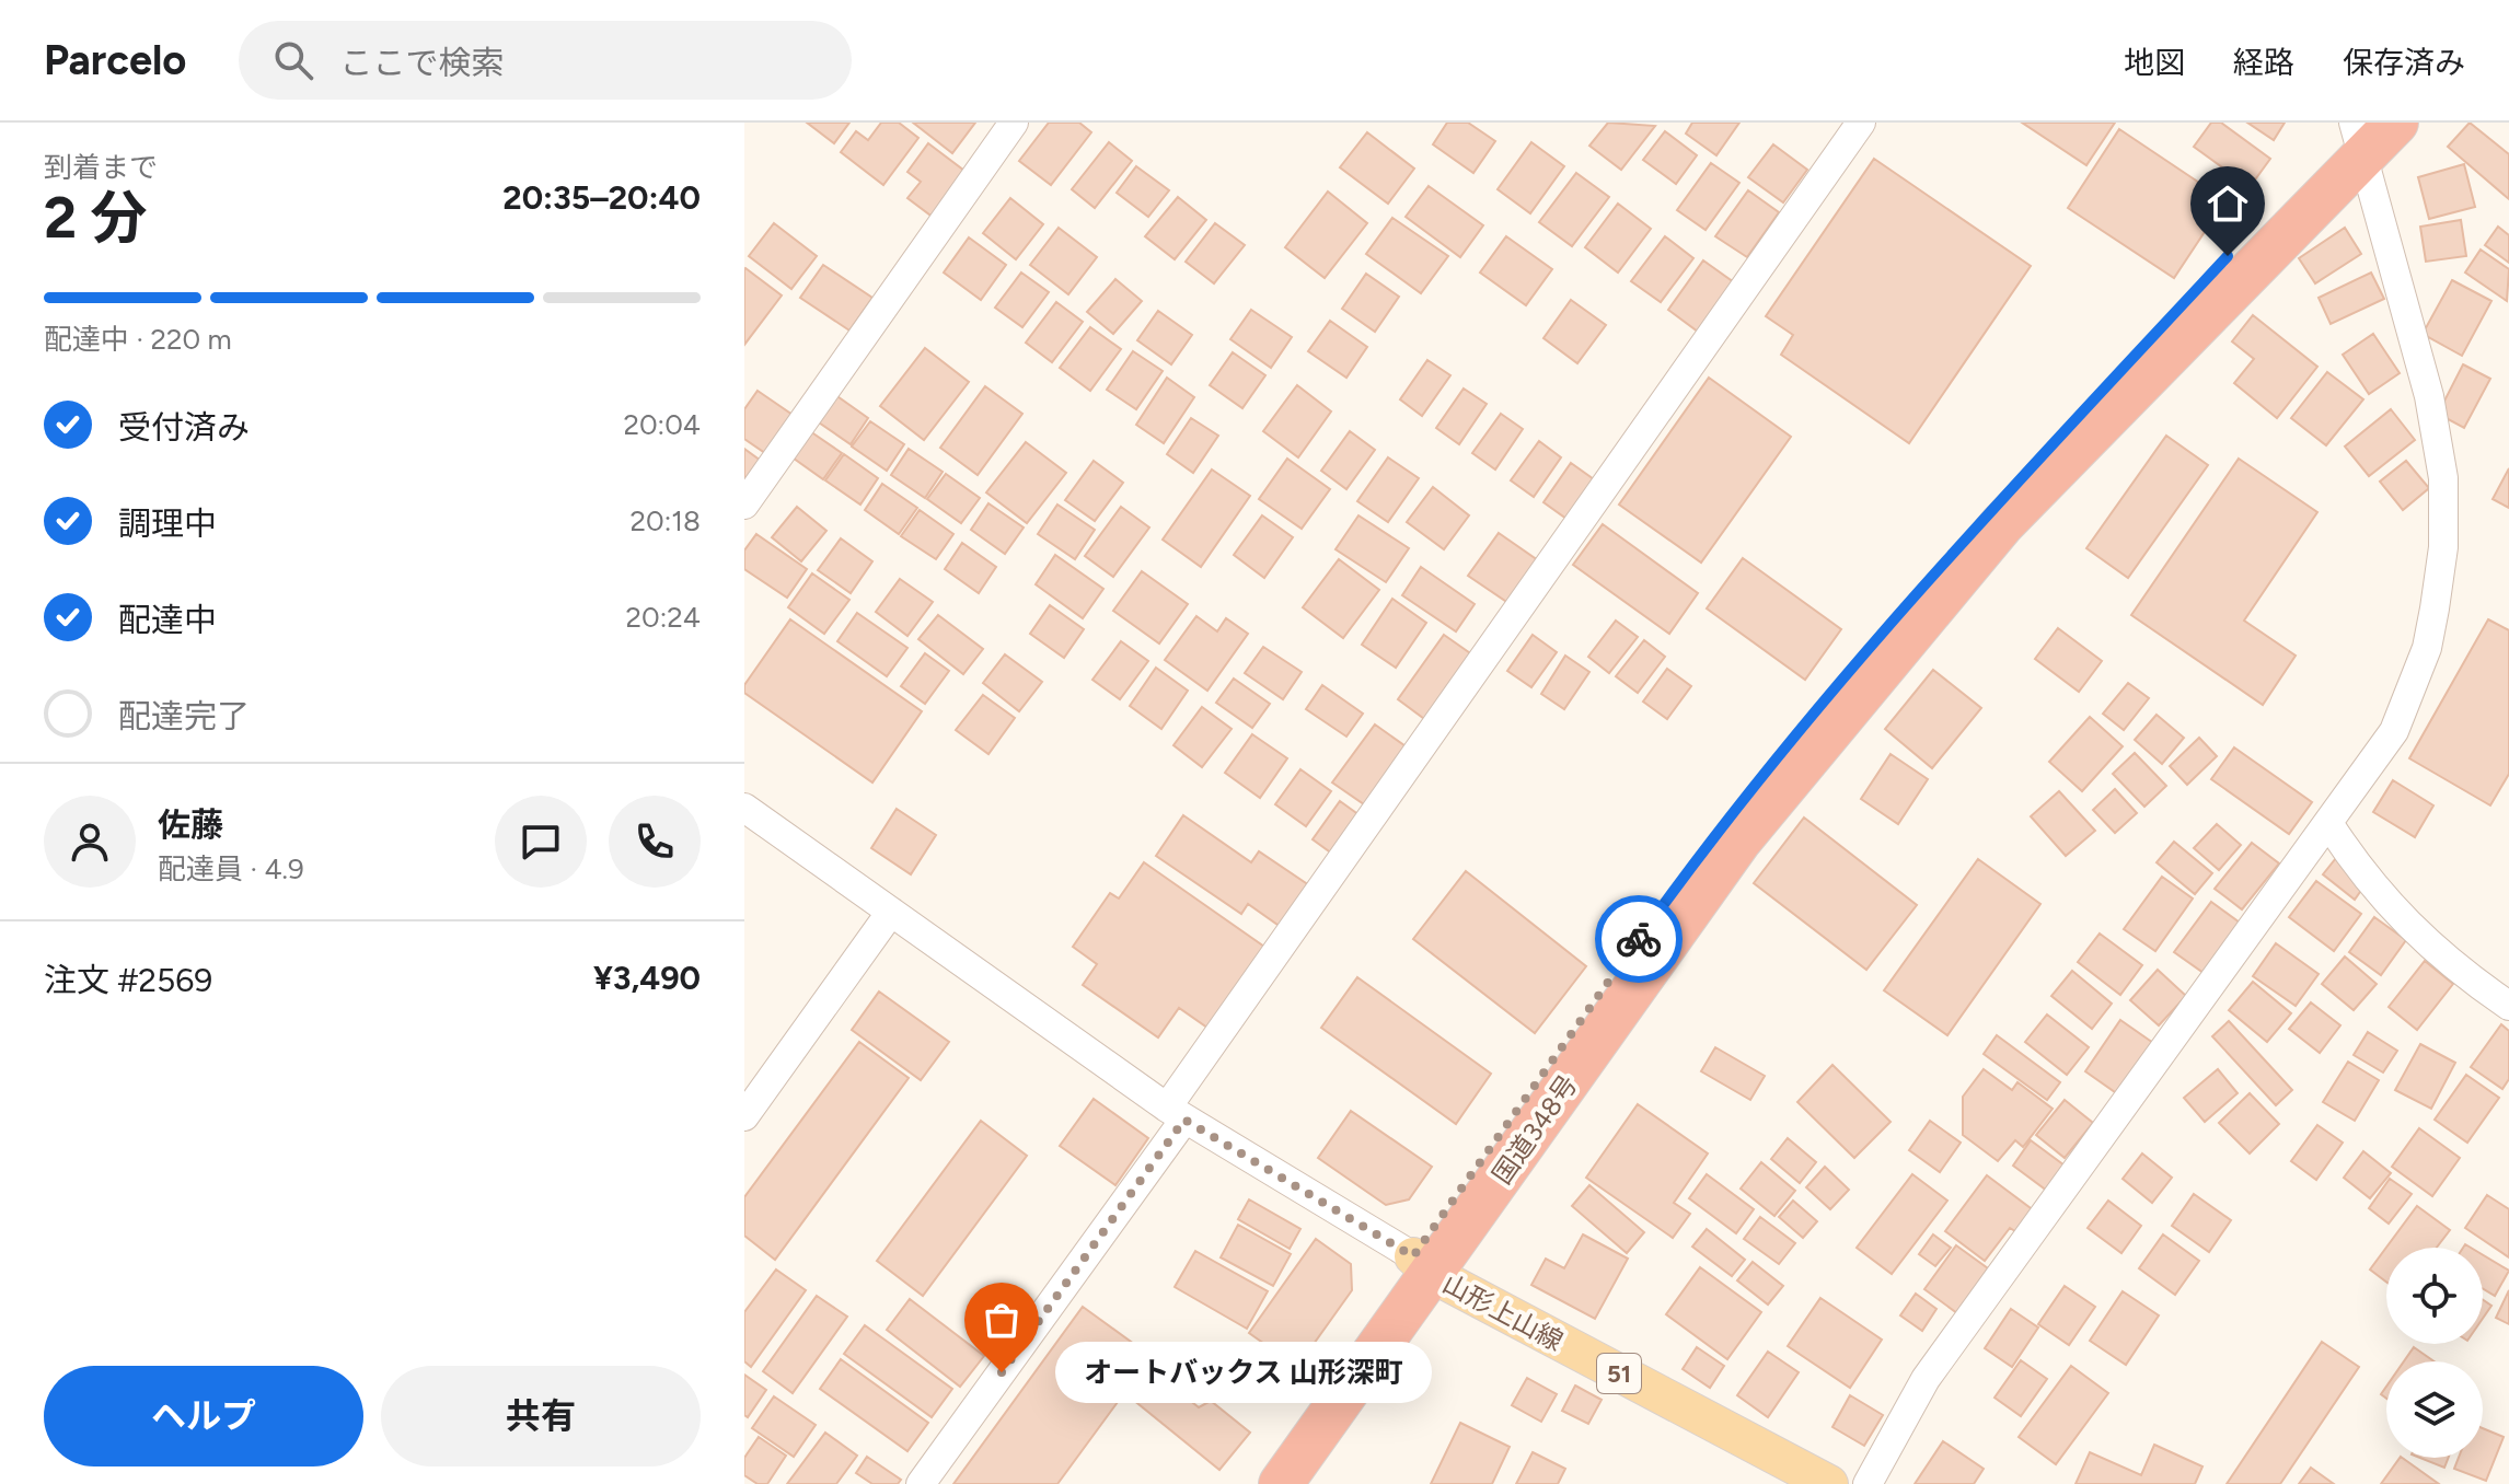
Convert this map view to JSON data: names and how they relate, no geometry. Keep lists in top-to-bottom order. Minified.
{"streets":{"highway":["国道348号"],"main road":["山形上山線","51"]},"crossings":[["国道348号","山形上山線"]],"places":["オートバックス 山形深町"],"page":{"header":"Parcelo","search":"ここで検索","nav":["地図","経路","保存済み"],"heading":["2 分","到着まで","20:35–20:40"],"panel":["佐藤","配達員 · 4.9","注文 #2569","¥3,490"],"bar":"配達中 · 220 m","list":[["受付済み","20:04"],["調理中","20:18"],["配達中","20:24"],"配達完了"],"bubble":"オートバックス 山形深町","buttons":["ヘルプ","共有"]}}
